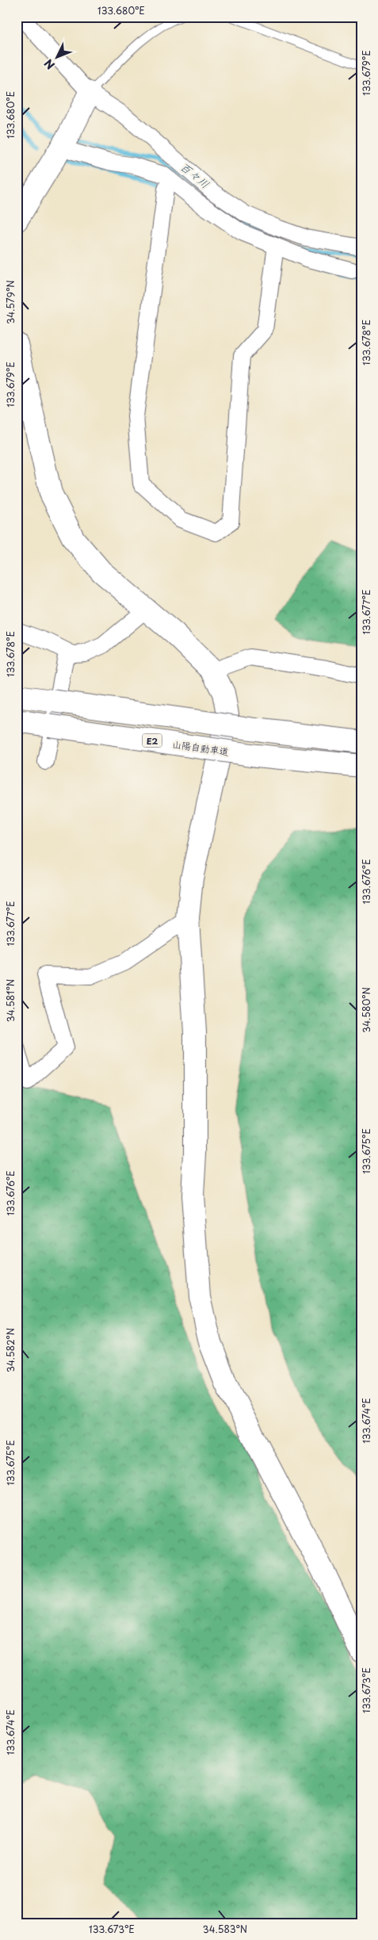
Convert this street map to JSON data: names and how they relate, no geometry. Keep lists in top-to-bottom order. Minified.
{"streets":{"main road":["E2","山陽自動車道"]},"water":["百々川"],"north":"bottom left","coordinates":["133.680°E","133.679°E","34.579°N","133.678°E","133.677°E","133.676°E","34.581°N","34.580°N","133.675°E","34.582°N","133.674°E","133.673°E","34.583°N"]}
